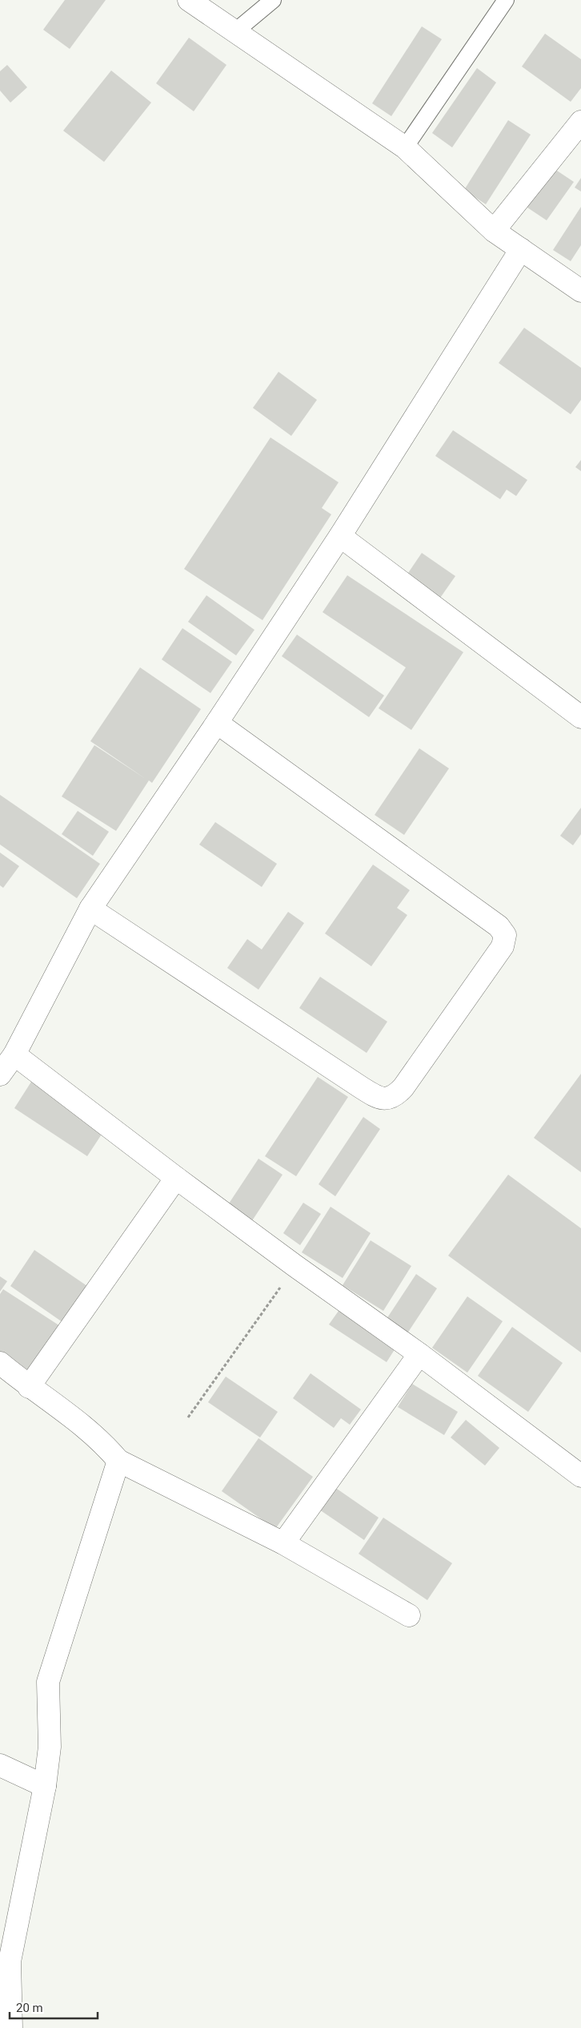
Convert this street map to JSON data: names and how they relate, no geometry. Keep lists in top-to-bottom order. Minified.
{"scale_bar":"20 m"}
